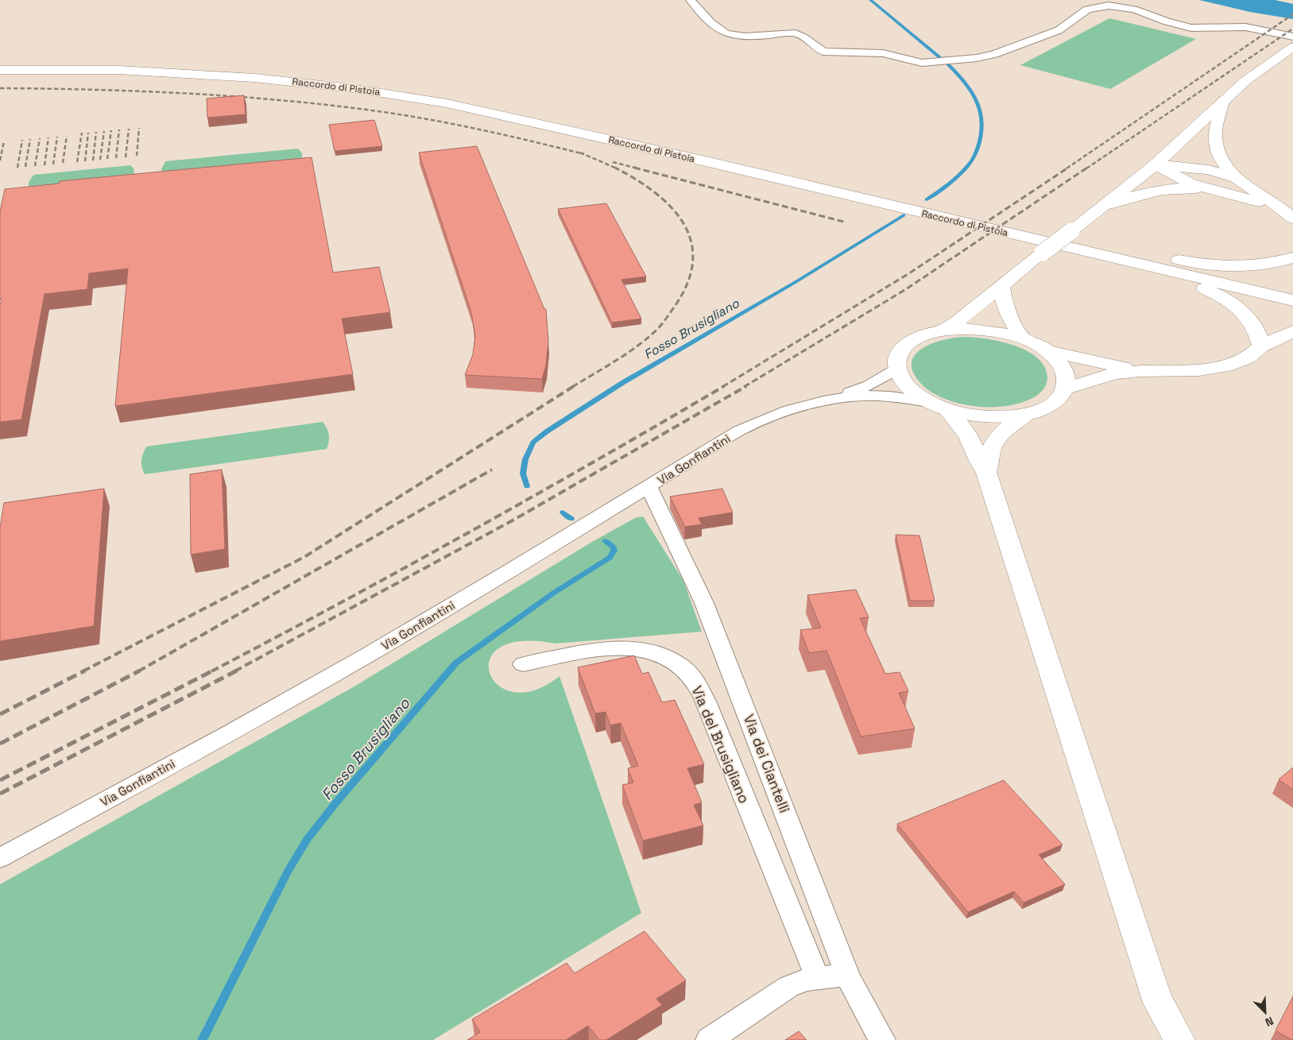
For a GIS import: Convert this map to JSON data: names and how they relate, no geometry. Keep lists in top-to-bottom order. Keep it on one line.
{"streets":{"main road":["Raccordo di Pistoia"],"street":["Via Gonfiantini","Via del Brusigliano","Via dei Ciantelli"]},"crossings":[["Via Gonfiantini","Via dei Ciantelli"]],"water":["Fosso Brusigliano"],"north":"bottom right"}
